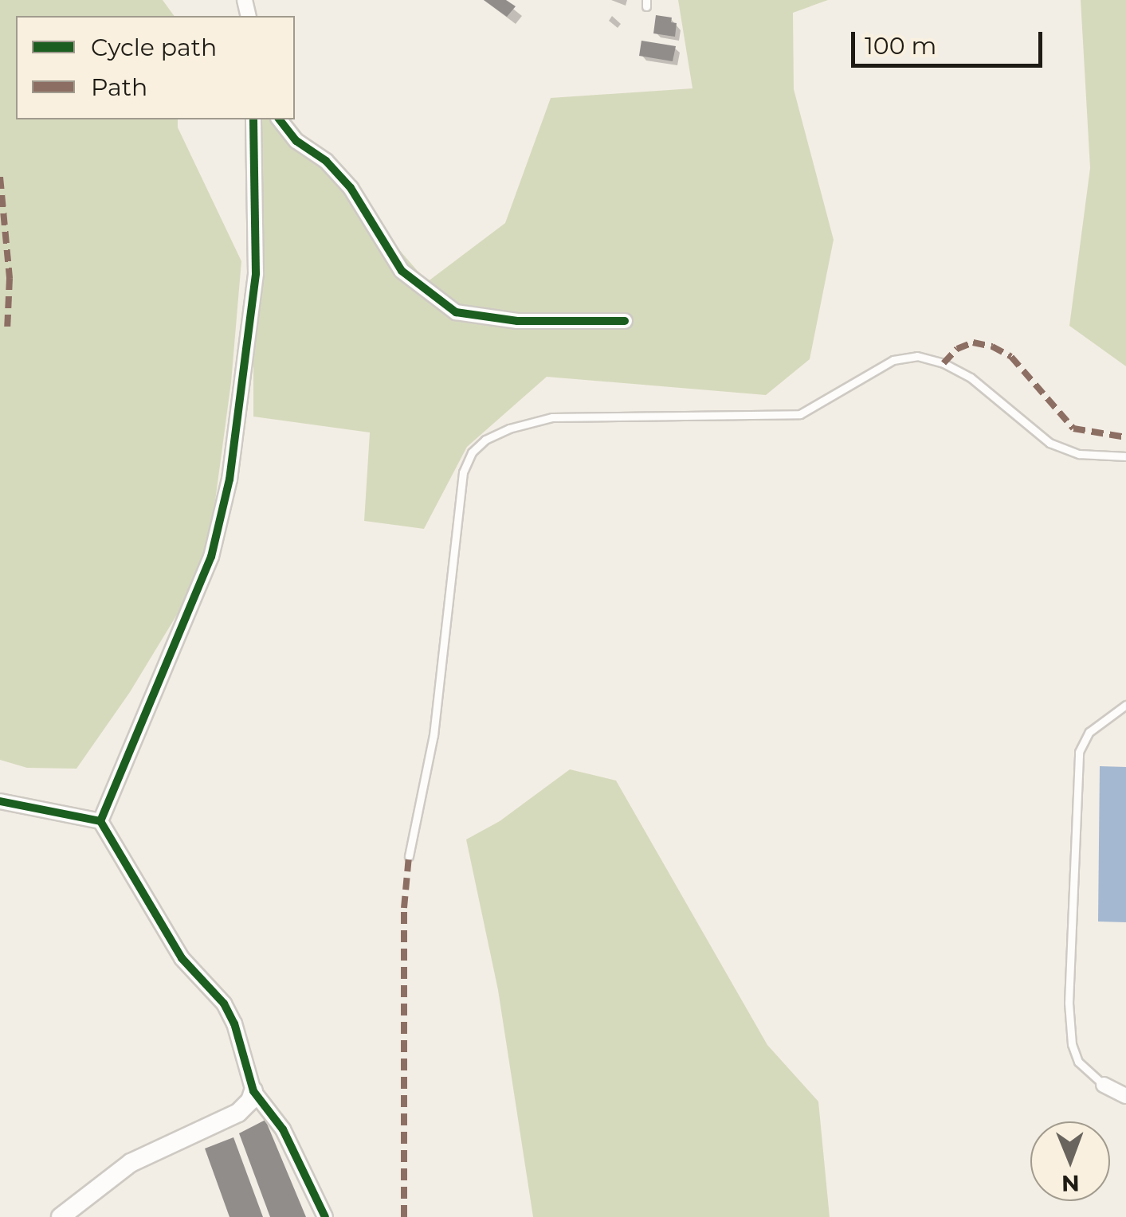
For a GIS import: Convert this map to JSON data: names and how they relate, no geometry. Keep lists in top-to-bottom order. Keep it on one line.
{"legend":["Cycle path","Path"],"scale_bar":"100 m","north":"bottom"}
